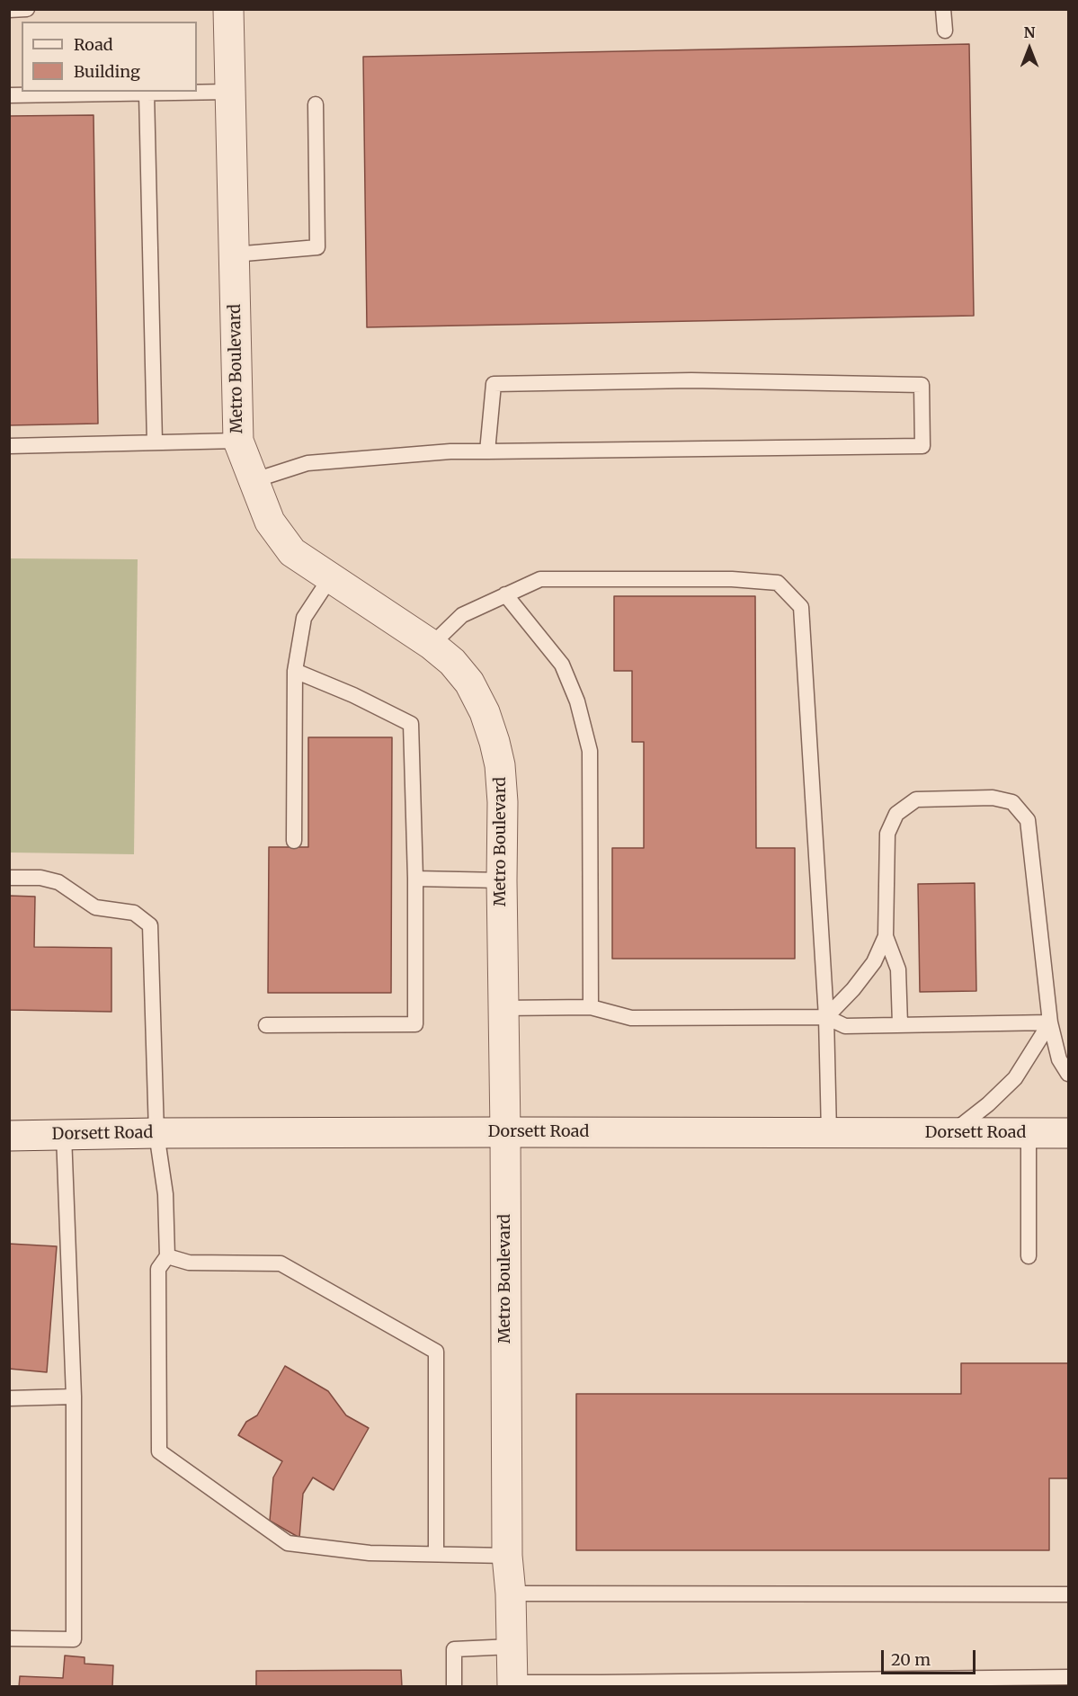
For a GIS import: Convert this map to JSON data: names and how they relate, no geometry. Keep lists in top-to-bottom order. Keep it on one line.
{"streets":{"street":["Metro Boulevard","Dorsett Road"]},"crossings":[["Metro Boulevard","Dorsett Road"]],"legend":["Road","Building"],"scale_bar":"20 m","north":"top"}
